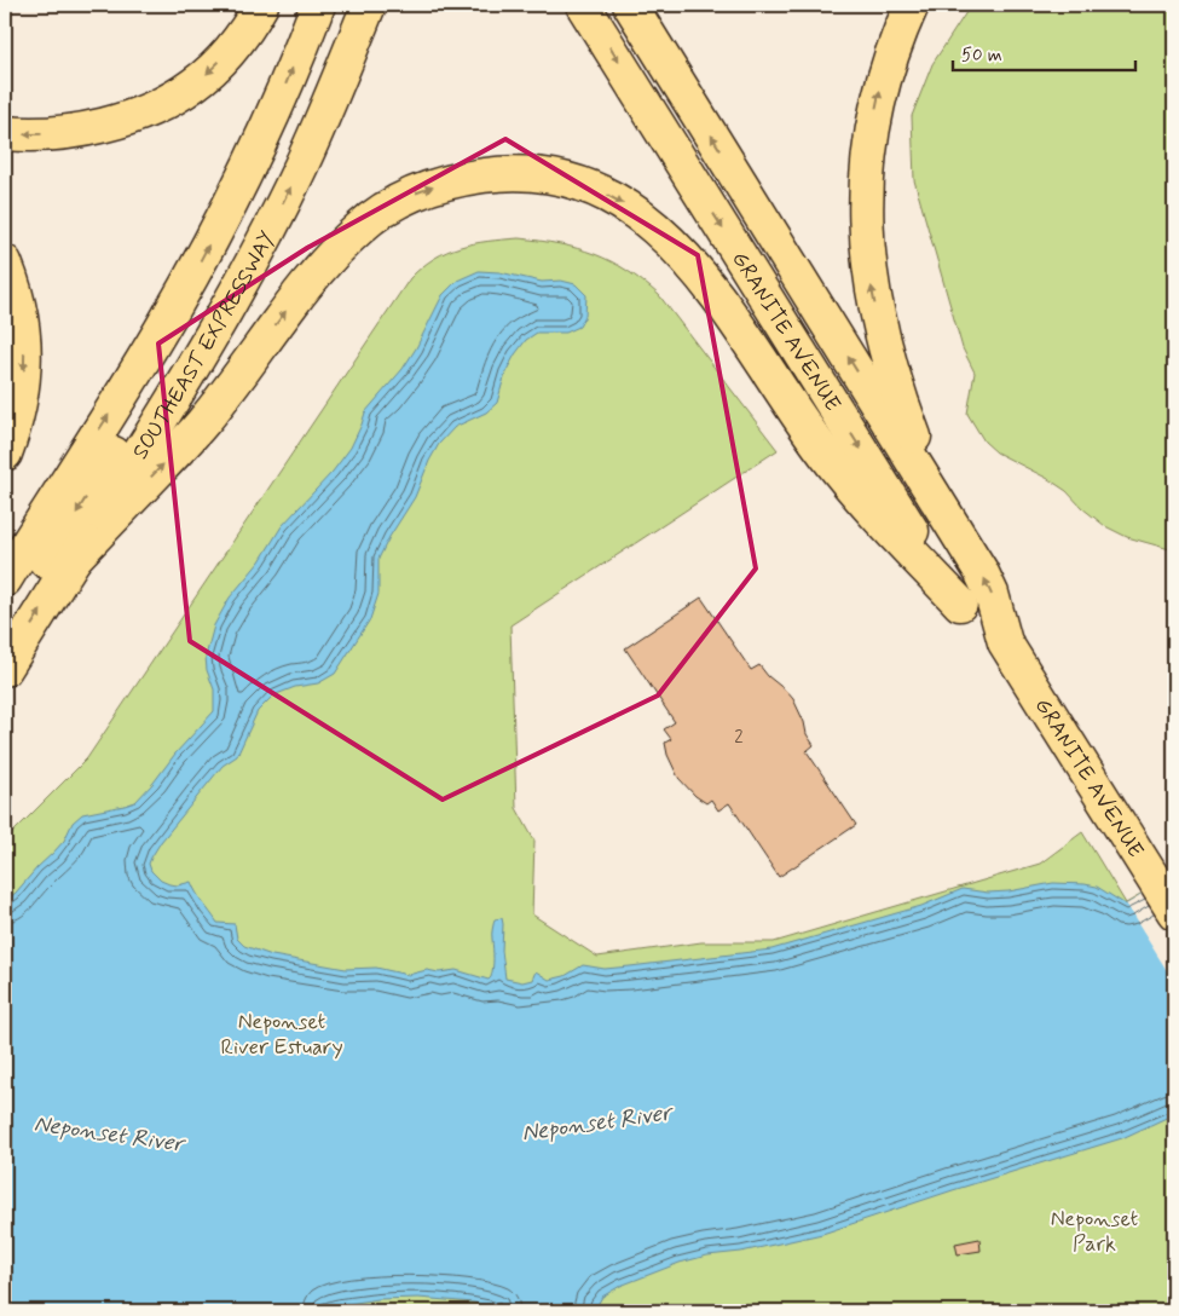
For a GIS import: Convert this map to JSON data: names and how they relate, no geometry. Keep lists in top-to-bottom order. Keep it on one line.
{"streets":{"highway":["GRANITE AVENUE","SOUTHEAST EXPRESSWAY"]},"water":["Neponset River"],"parks":["Neponset River Estuary","Neponset Park"],"house_numbers":["2"],"scale_bar":"50 m"}
